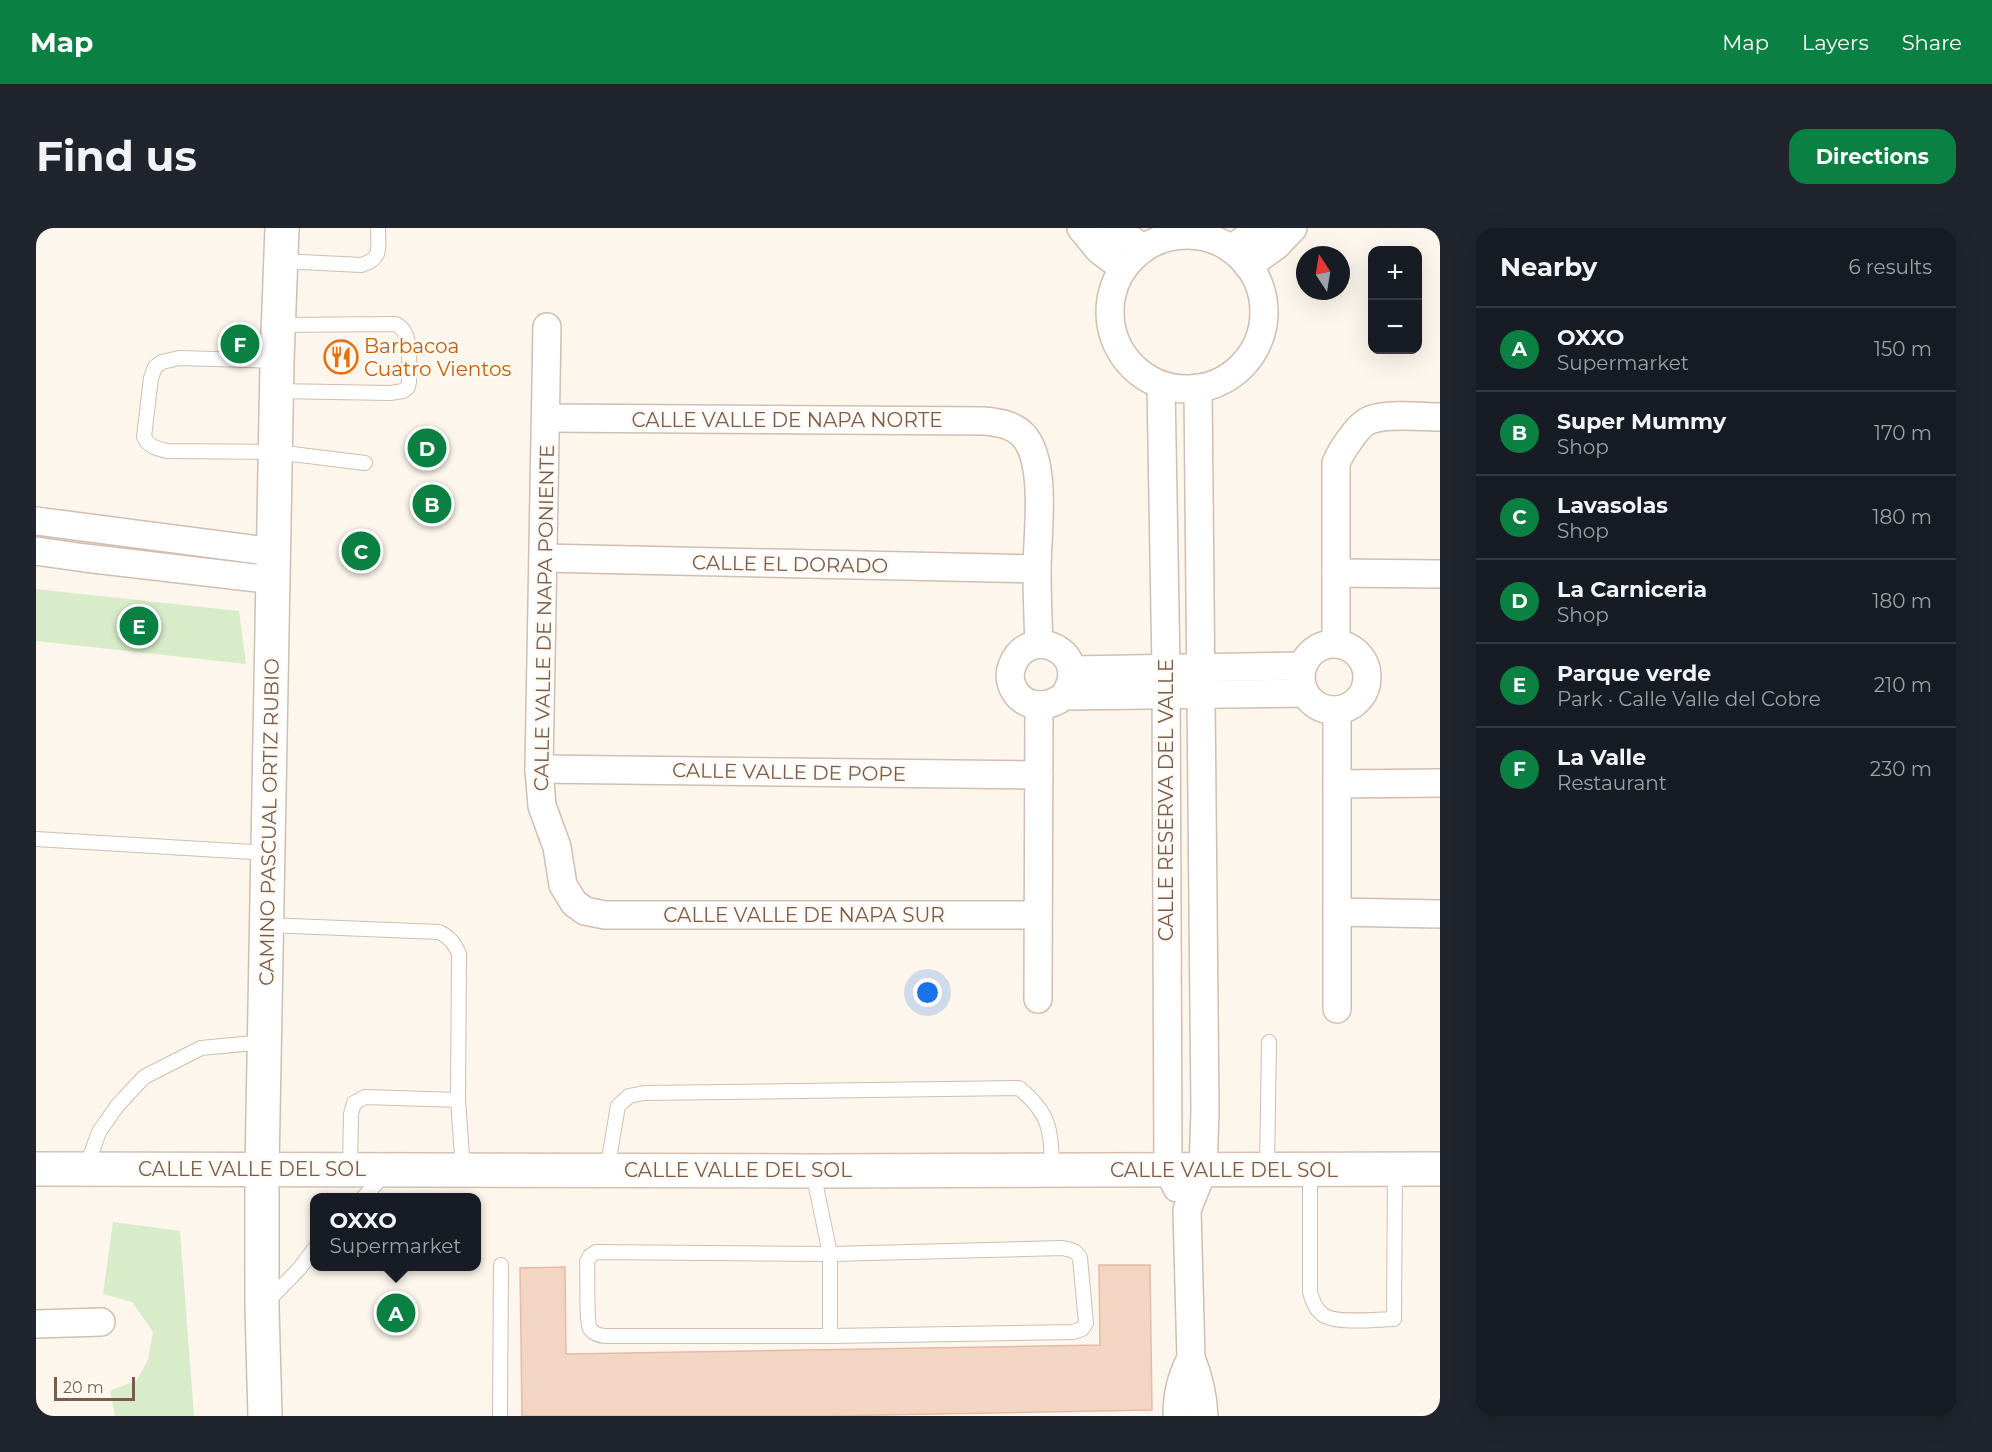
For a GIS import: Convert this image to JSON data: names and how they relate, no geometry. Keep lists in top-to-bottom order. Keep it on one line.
{"streets":{"main road":["CAMINO PASCUAL ORTIZ RUBIO","CALLE VALLE DEL SOL"],"street":["CALLE VALLE DE NAPA NORTE","CALLE EL DORADO","CALLE VALLE DE NAPA PONIENTE","CALLE VALLE DE POPE","CALLE RESERVA DEL VALLE","CALLE VALLE DE NAPA SUR"]},"crossings":[["CALLE VALLE DE NAPA NORTE","CALLE EL DORADO"],["CALLE VALLE DE NAPA NORTE","CALLE VALLE DE NAPA PONIENTE"],["CALLE EL DORADO","CALLE VALLE DE NAPA PONIENTE"],["CALLE VALLE DE NAPA PONIENTE","CALLE VALLE DE POPE"],["CALLE VALLE DE NAPA PONIENTE","CALLE VALLE DE NAPA SUR"],["CALLE RESERVA DEL VALLE","CALLE VALLE DEL SOL"],["CAMINO PASCUAL ORTIZ RUBIO","CALLE VALLE DEL SOL"]],"places":{"restaurant":["Barbacoa Cuatro Vientos"]},"scale_bar":"20 m","north":"top","page":{"header":"Map","nav":["Map","Layers","Share"],"buttons":"Directions","title":"Find us","heading":["Nearby","6 results"],"map_buttons":["+","−"],"list":[{"mark":"A","name":"OXXO","note":"Supermarket","value":"150 m"},{"mark":"B","name":"Super Mummy","note":"Shop","value":"170 m"},{"mark":"C","name":"Lavasolas","note":"Shop","value":"180 m"},{"mark":"D","name":"La Carniceria","note":"Shop","value":"180 m"},{"mark":"E","name":"Parque verde","note":"Park · Calle Valle del Cobre","value":"210 m"},{"mark":"F","name":"La Valle","note":"Restaurant","value":"230 m"}],"pins":["F","D","B","C","E","A"],"popup":["OXXO","Supermarket"],"scale":"20 m"}}
